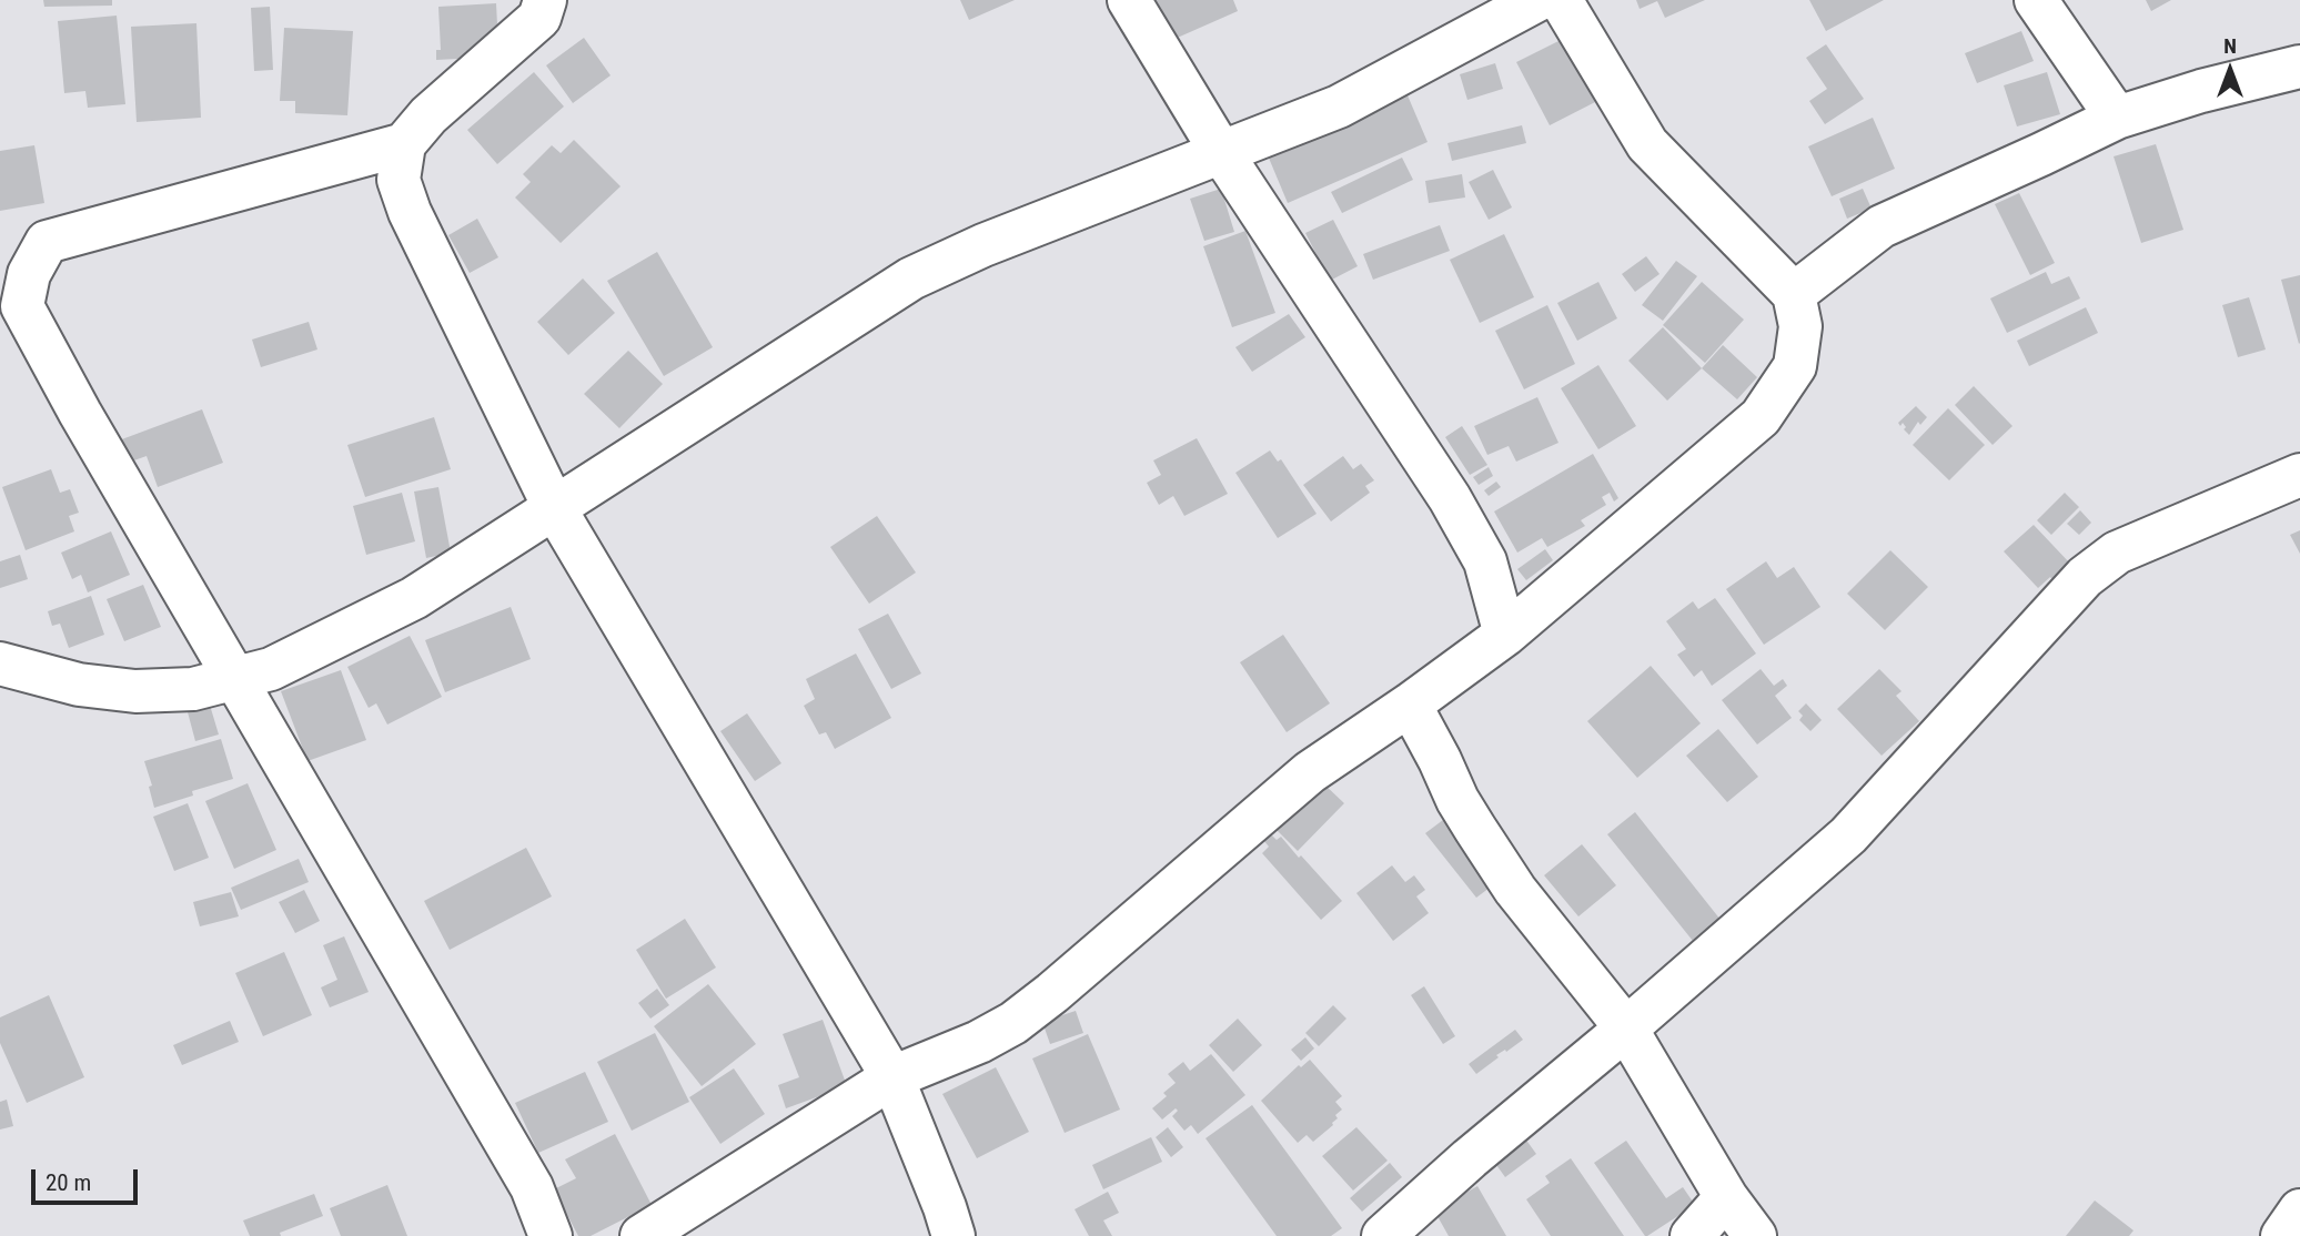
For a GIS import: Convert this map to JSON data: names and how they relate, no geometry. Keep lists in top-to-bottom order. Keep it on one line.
{"scale_bar":"20 m","north":"top"}
